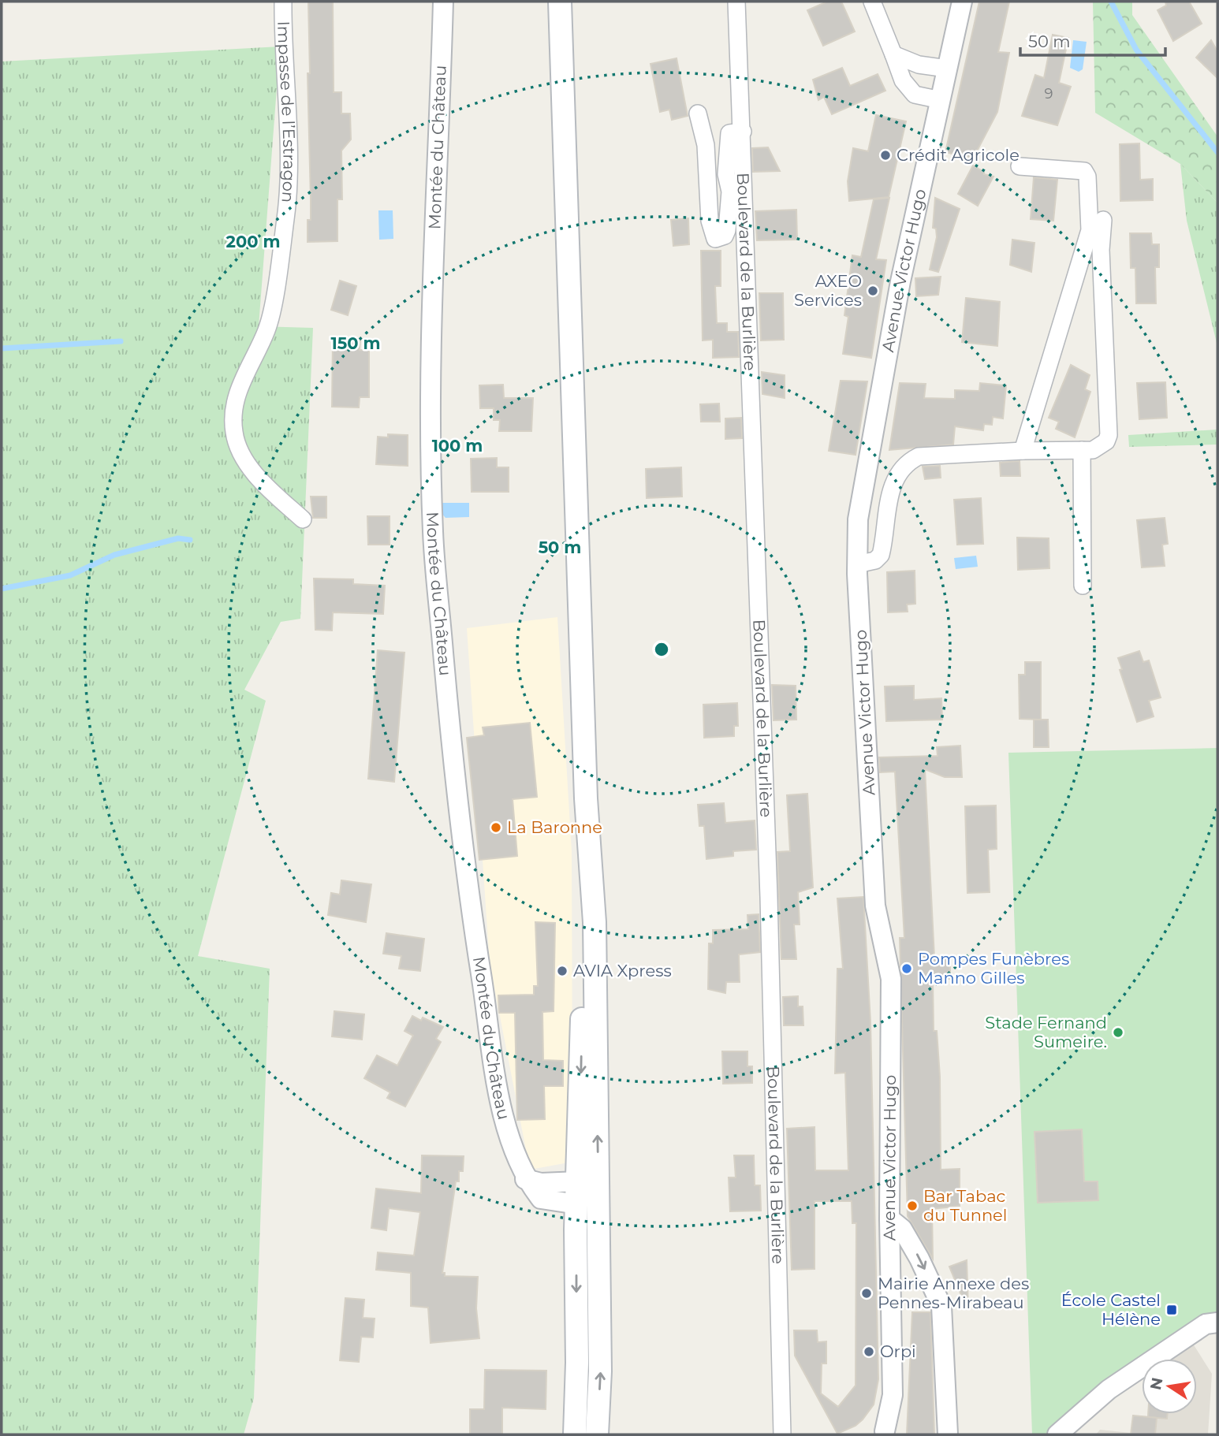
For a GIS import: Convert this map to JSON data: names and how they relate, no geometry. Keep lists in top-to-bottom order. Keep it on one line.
{"streets":{"street":["Impasse de l’Estragon","Montée du Château","Avenue Victor Hugo","Boulevard de la Burlière"]},"places":{"other":["Crédit Agricole","AXEO Services","La Baronne","Pompes Funèbres Manno Gilles","AVIA Xpress","Stade Fernand Sumeire.","Bar Tabac du Tunnel","Mairie Annexe des Pennes-Mirabeau","Orpi"],"transit":["École Castel Hélène"]},"house_numbers":["9"],"scale_bar":"50 m","north":"left","rings":["200 m","150 m","100 m","50 m"]}
